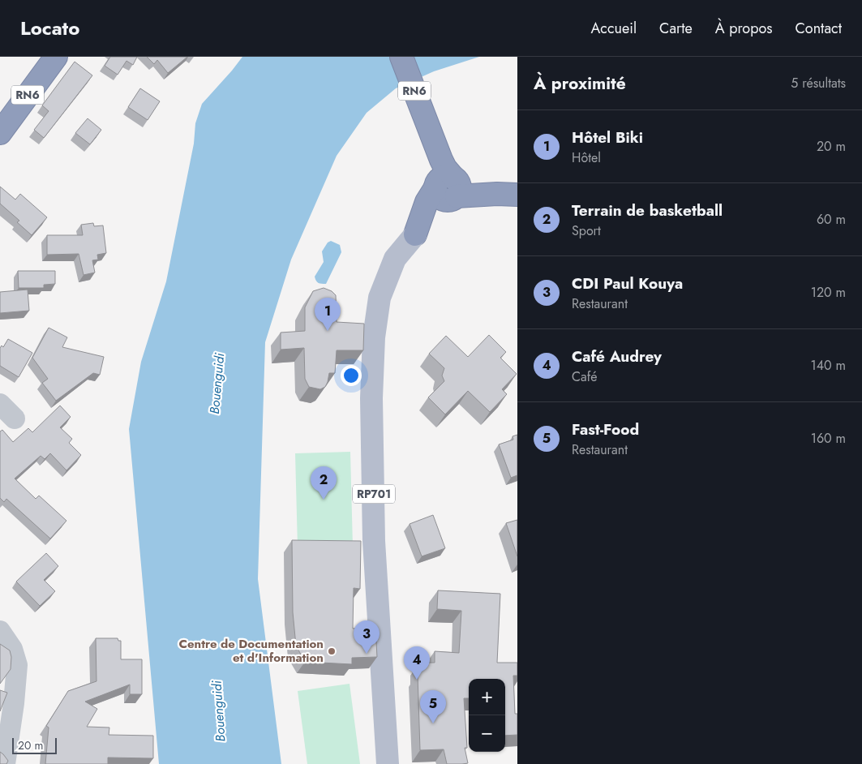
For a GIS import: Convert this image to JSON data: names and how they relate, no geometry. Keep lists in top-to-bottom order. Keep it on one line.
{"streets":{"highway":["RN6"],"main road":["RP701"]},"water":["Bouenguidi"],"places":["Centre de Documentation et d'Information"],"scale_bar":"20 m","page":{"header":"Locato","nav":["Accueil","Carte","À propos","Contact"],"heading":["À proximité","5 résultats"],"list":[{"mark":"1","name":"Hôtel Biki","note":"Hôtel","value":"20 m"},{"mark":"2","name":"Terrain de basketball","note":"Sport","value":"60 m"},{"mark":"3","name":"CDI Paul Kouya","note":"Restaurant","value":"120 m"},{"mark":"4","name":"Café Audrey","note":"Café","value":"140 m"},{"mark":"5","name":"Fast-Food","note":"Restaurant","value":"160 m"}],"pins":["1","2","3","4","5"],"map_buttons":["+","−"],"scale":"20 m"}}
